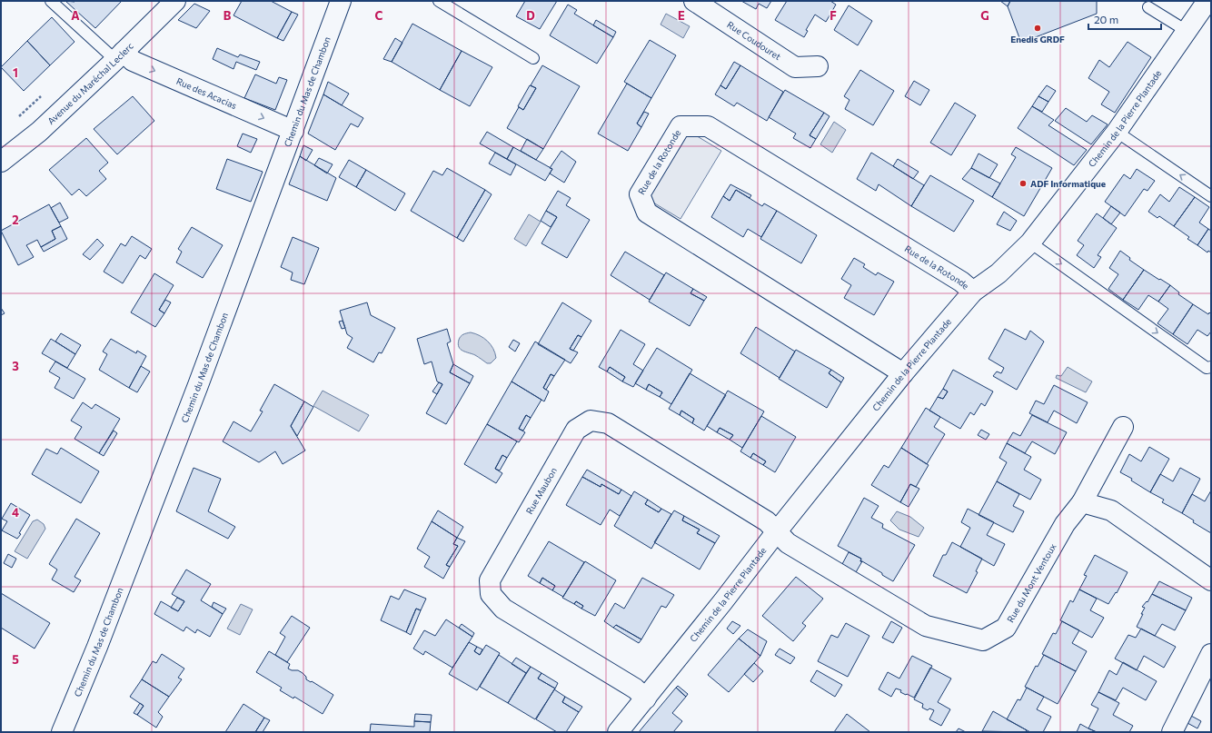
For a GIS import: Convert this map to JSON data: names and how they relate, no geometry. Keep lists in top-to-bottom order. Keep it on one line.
{"streets":{"street":["Rue Coudouret","Avenue du Maréchal Leclerc","Chemin du Mas de Chambon","Rue des Acacias","Chemin de la Pierre Plantade","Rue de la Rotonde","Rue Maubon","Rue du Mont Ventoux"]},"crossings":[["Avenue du Maréchal Leclerc","Rue des Acacias"],["Chemin du Mas de Chambon","Rue des Acacias"],["Chemin de la Pierre Plantade","Rue de la Rotonde"],["Chemin de la Pierre Plantade","Rue Maubon"],["Chemin de la Pierre Plantade","Rue du Mont Ventoux"],["Rue Maubon","Rue du Mont Ventoux"]],"one_way":["Rue des Acacias"],"places":["Enedis GRDF","ADF Informatique"],"scale_bar":"20 m","grid":{"columns":["A","B","C","D","E","F","G"],"rows":["1","2","3","4","5"]}}
